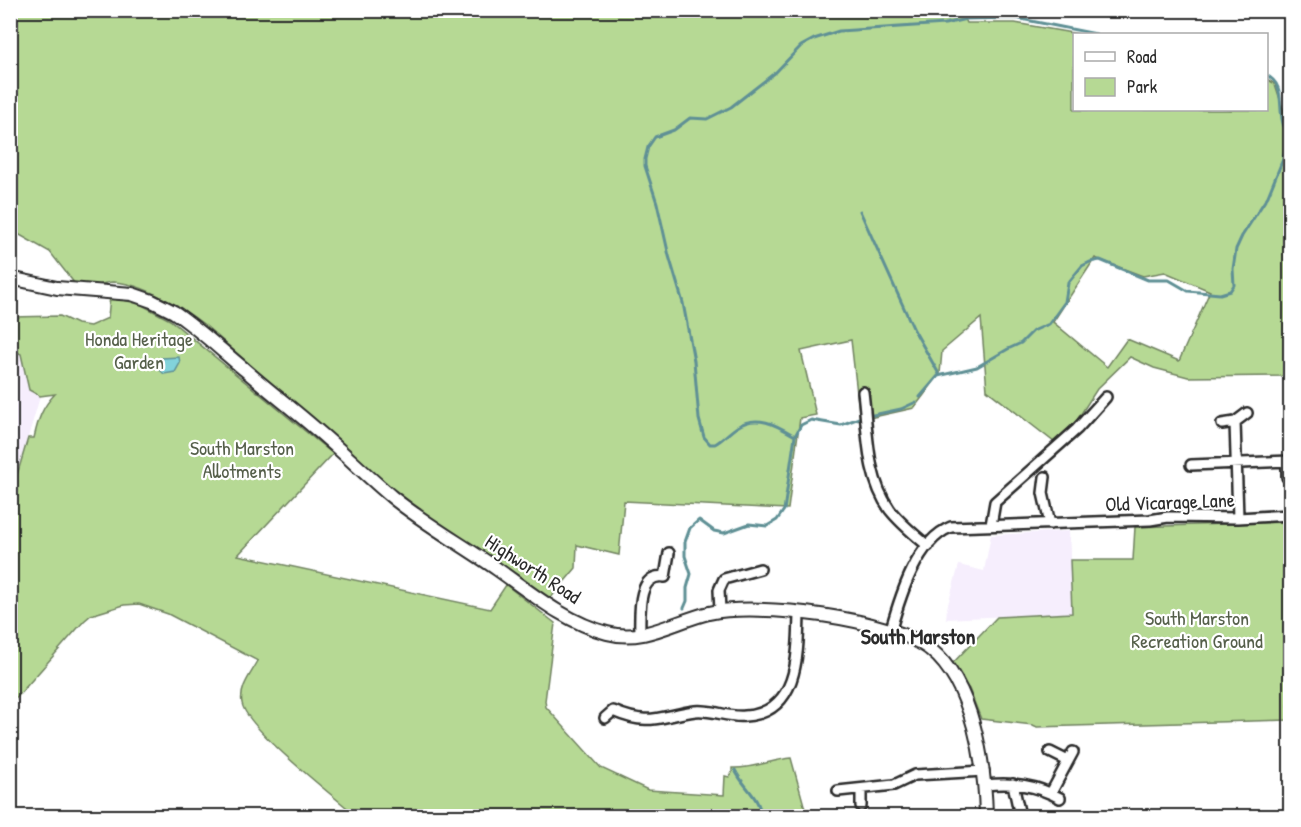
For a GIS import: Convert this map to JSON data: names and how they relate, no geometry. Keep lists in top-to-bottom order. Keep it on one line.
{"streets":{"street":["Old Vicarage Lane","Highworth Road"]},"crossings":[["Old Vicarage Lane","Highworth Road"]],"districts":["South Marston"],"parks":["Honda Heritage Garden","South Marston Allotments","South Marston Recreation Ground"],"legend":["Road","Park"]}
